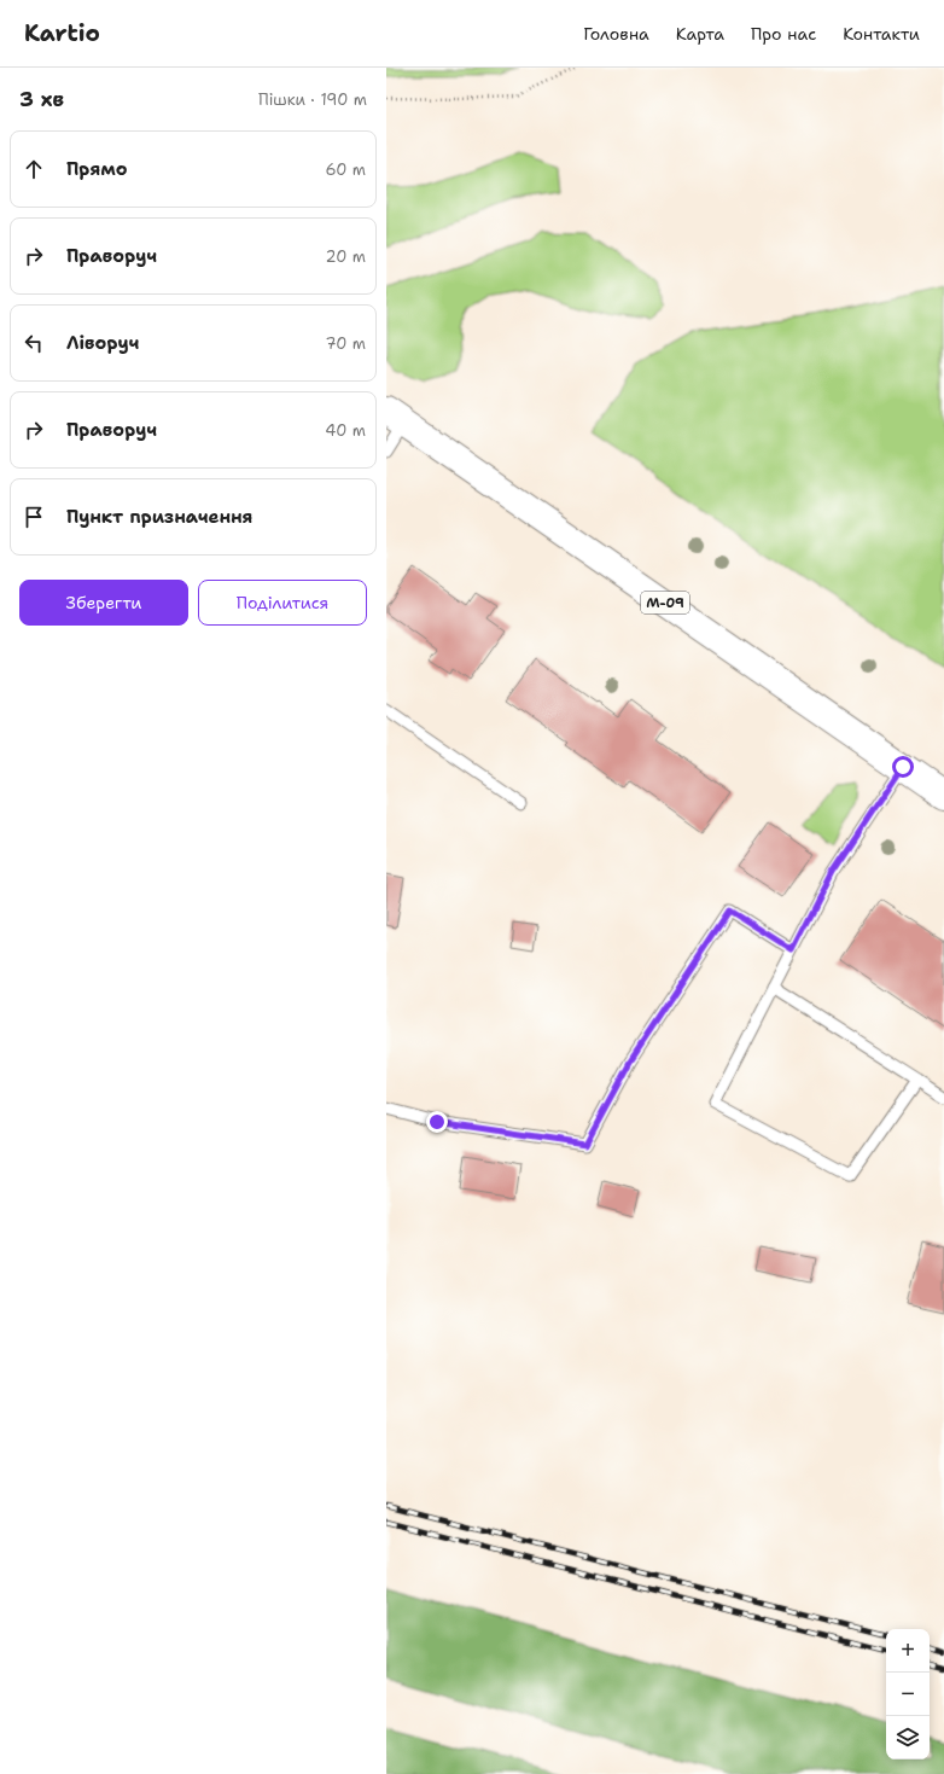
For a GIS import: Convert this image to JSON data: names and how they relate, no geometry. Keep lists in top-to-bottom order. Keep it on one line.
{"streets":{"highway":["М-09"]},"page":{"header":"Kartio","nav":["Головна","Карта","Про нас","Контакти"],"heading":["3 хв","Пішки · 190 m"],"list":[["Прямо","60 m"],["Праворуч","20 m"],["Ліворуч","70 m"],["Праворуч","40 m"],"Пункт призначення"],"buttons":["Зберегти","Поділитися"],"map_buttons":["+","−"]}}
